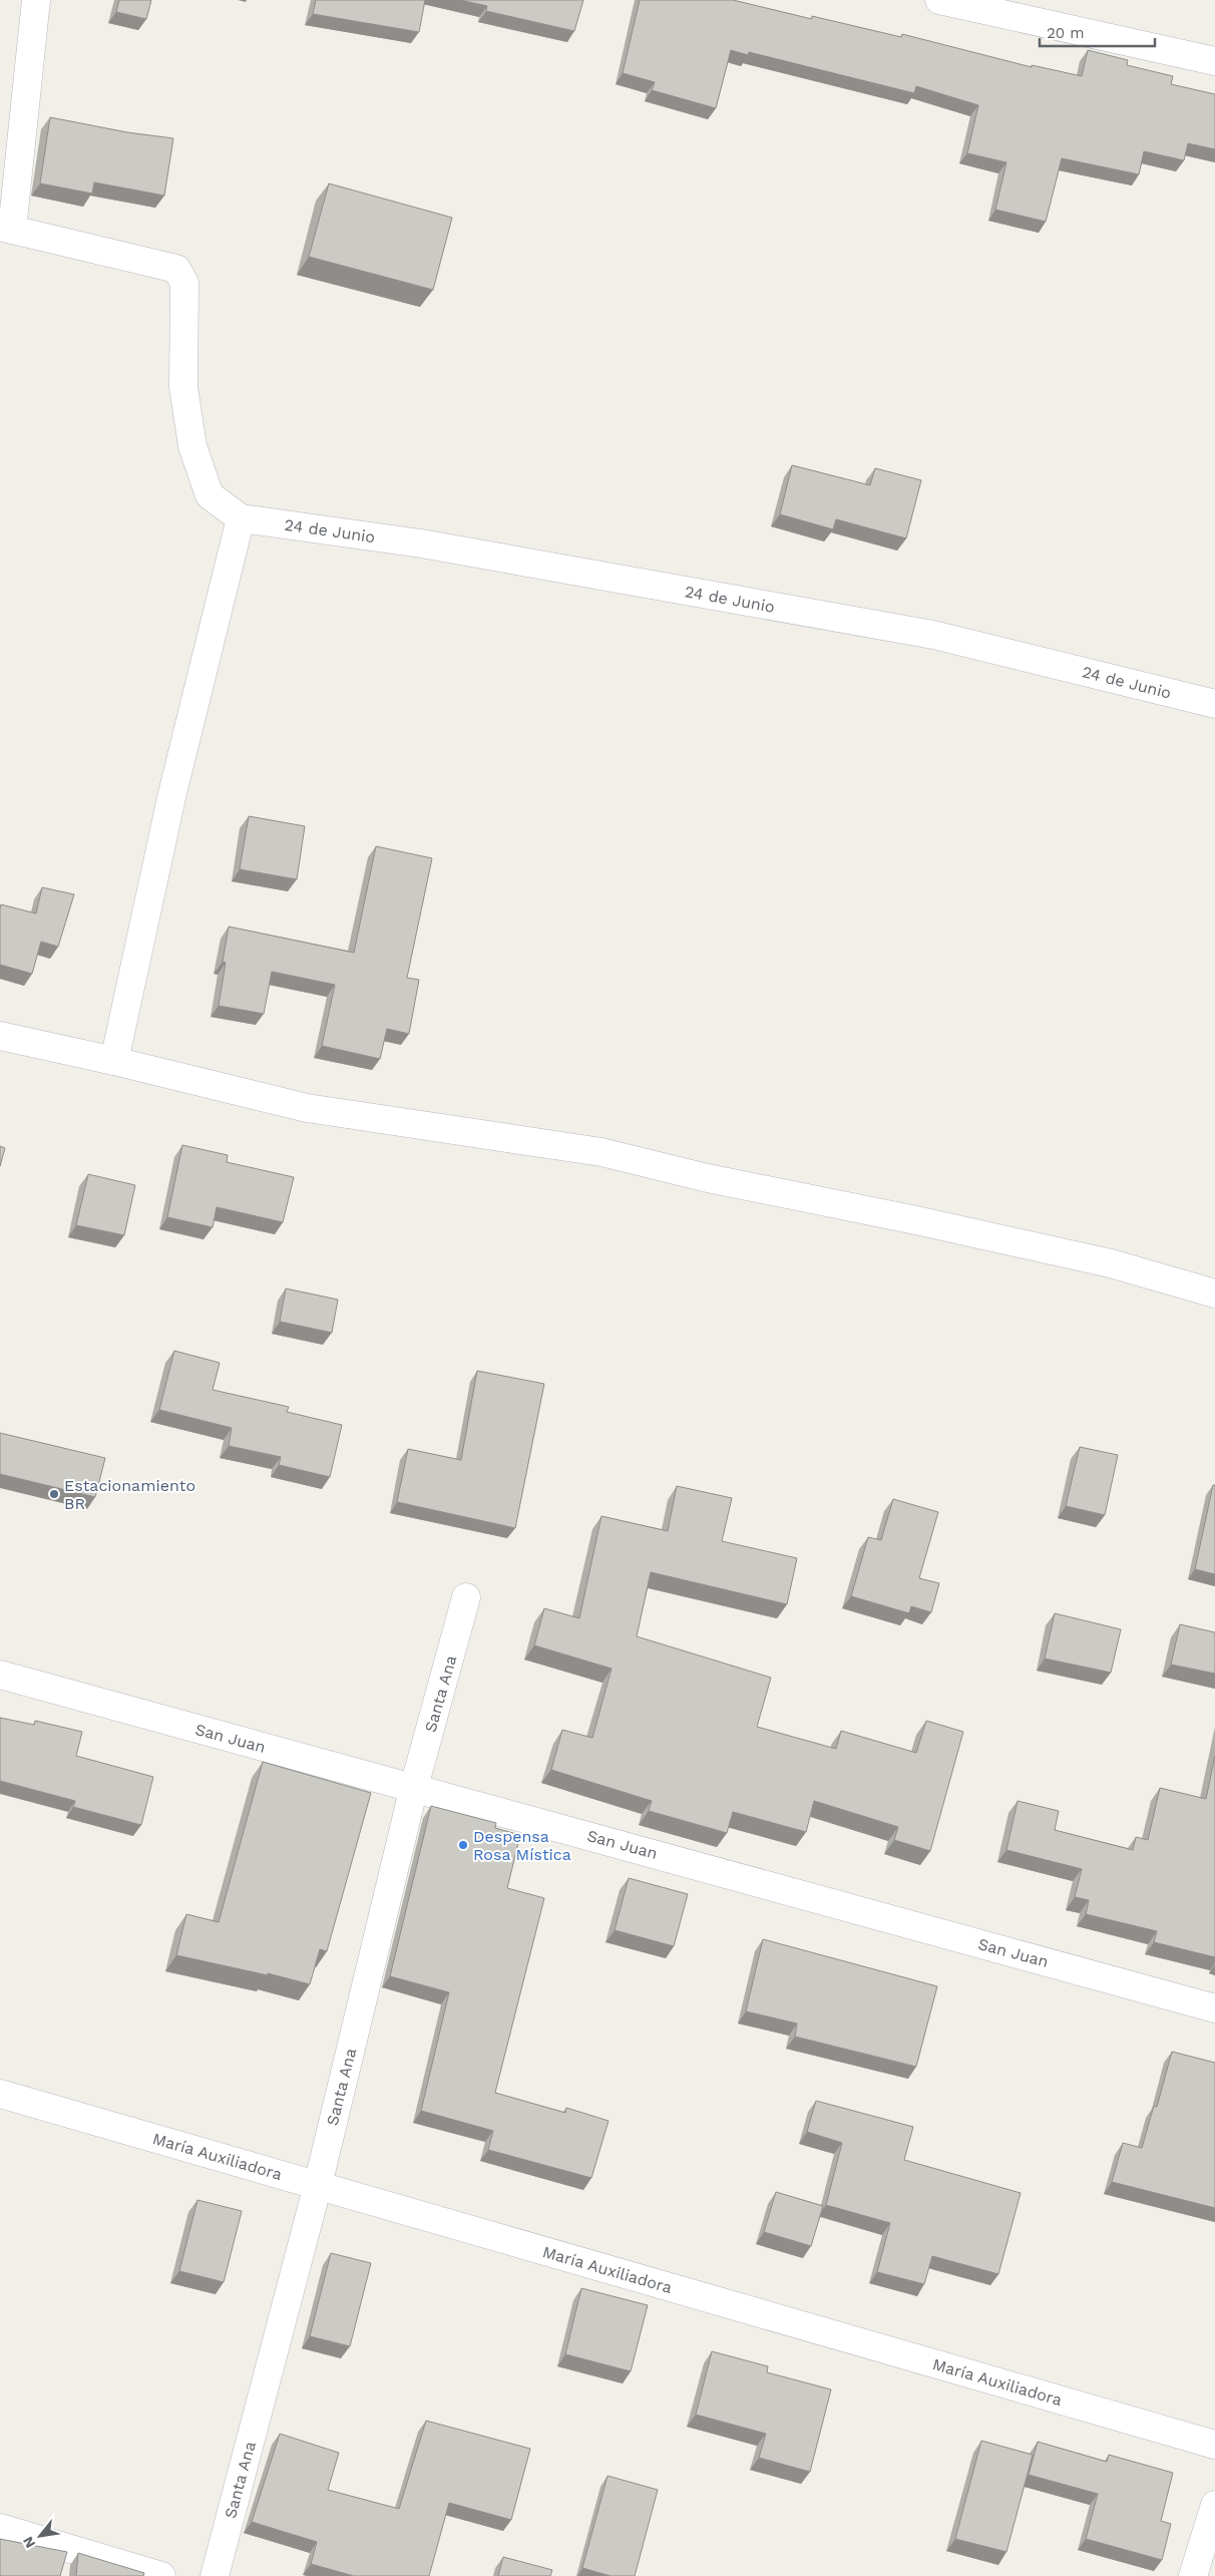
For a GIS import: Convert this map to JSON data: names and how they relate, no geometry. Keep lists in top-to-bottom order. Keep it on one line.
{"streets":{"street":["24 de Junio","Santa Ana","San Juan","María Auxiliadora"]},"crossings":[["Santa Ana","San Juan"],["Santa Ana","María Auxiliadora"]],"places":["Estacionamiento BR","Despensa Rosa Mística"],"scale_bar":"20 m","north":"bottom left"}
